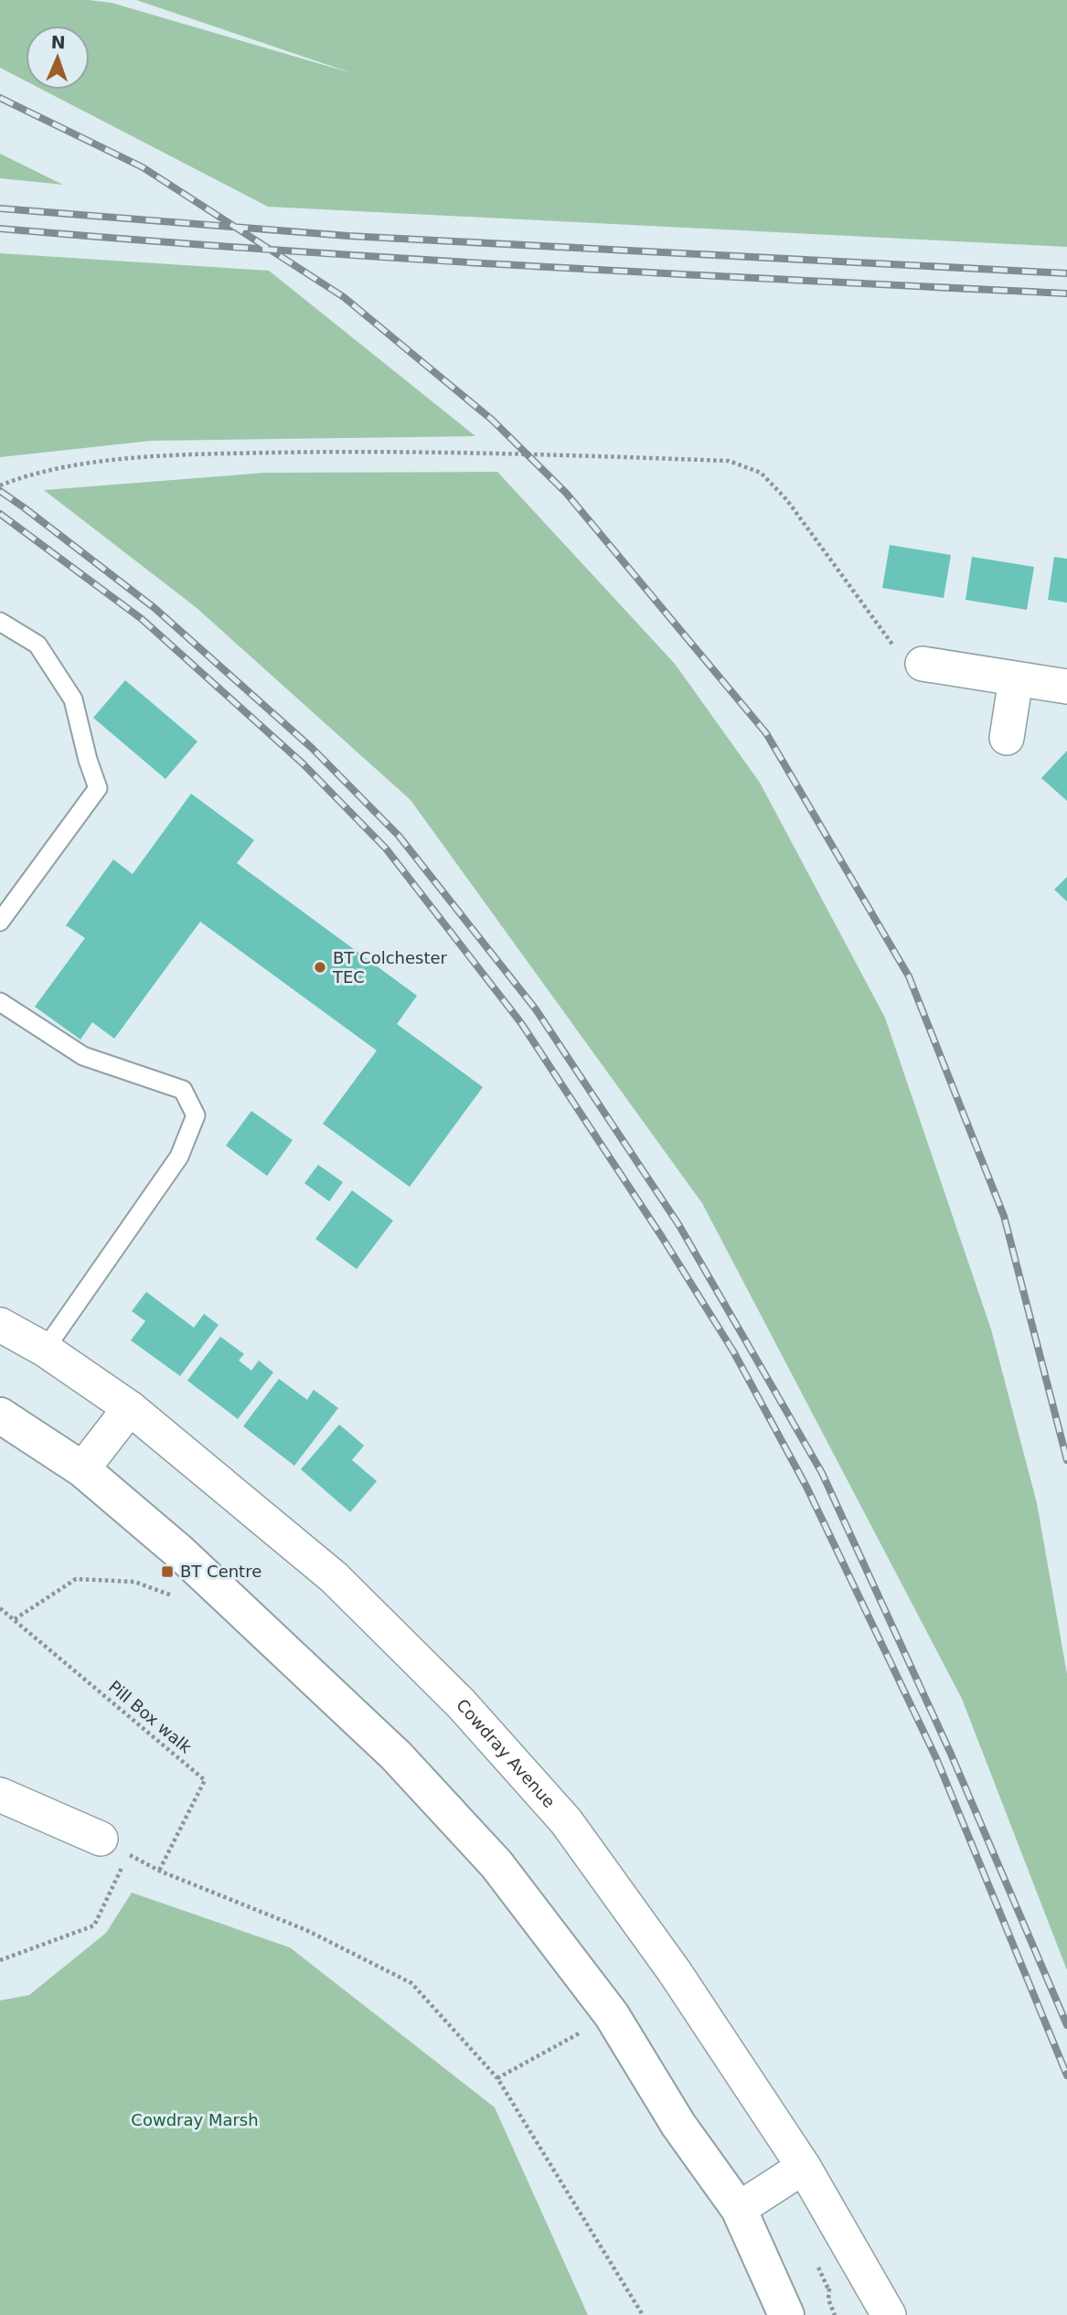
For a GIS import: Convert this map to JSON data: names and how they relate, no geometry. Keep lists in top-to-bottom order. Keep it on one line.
{"streets":{"street":["Cowdray Avenue"],"path":["Pill Box walk"]},"parks":["Cowdray Marsh"],"places":{"other":["BT Colchester TEC"],"transit":["BT Centre"]},"north":"top"}
